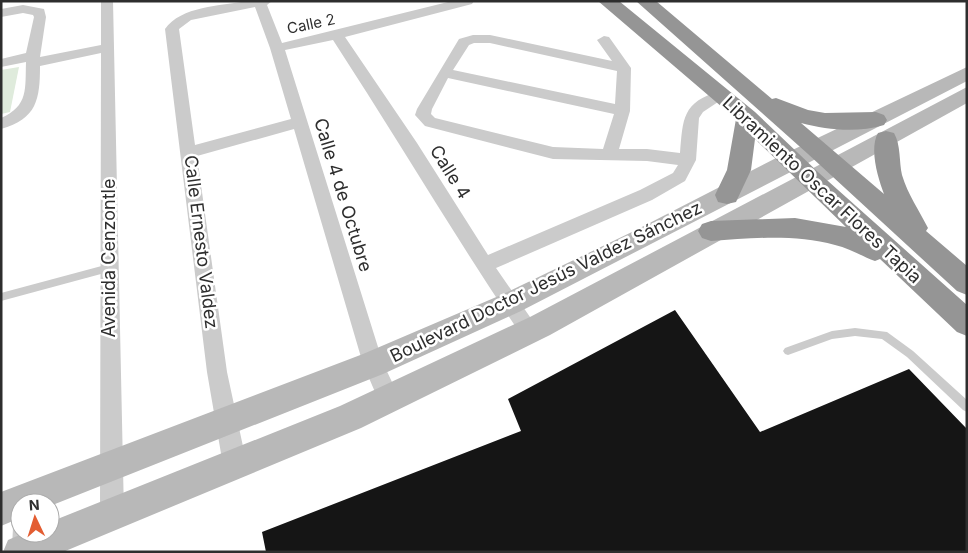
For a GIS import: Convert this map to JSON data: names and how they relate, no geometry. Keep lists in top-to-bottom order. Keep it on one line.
{"streets":{"highway":["Libramiento Oscar Flores Tapia"],"main road":["Boulevard Doctor Jesús Valdez Sánchez"],"street":["Calle 2","Calle 4","Calle 4 de Octubre","Calle Ernesto Valdez","Avenida Cenzontle"]},"crossings":[["Calle 2","Calle 4"],["Calle 2","Calle 4 de Octubre"],["Calle 4","Boulevard Doctor Jesús Valdez Sánchez"],["Libramiento Oscar Flores Tapia","Boulevard Doctor Jesús Valdez Sánchez"],["Calle 4 de Octubre","Boulevard Doctor Jesús Valdez Sánchez"],["Calle Ernesto Valdez","Boulevard Doctor Jesús Valdez Sánchez"],["Avenida Cenzontle","Boulevard Doctor Jesús Valdez Sánchez"]],"north":"top"}
